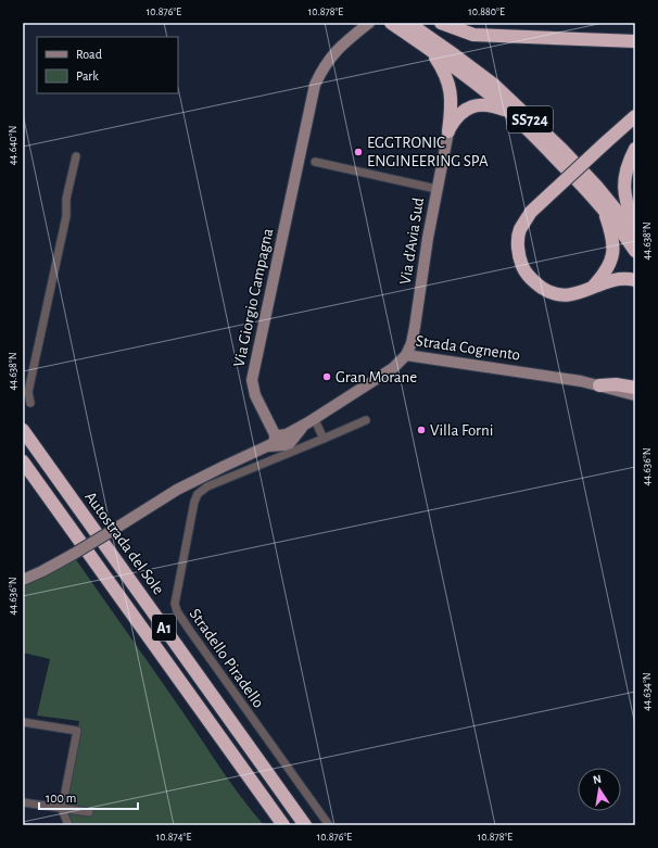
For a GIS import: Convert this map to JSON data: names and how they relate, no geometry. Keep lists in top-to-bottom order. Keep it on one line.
{"streets":{"highway":["SS724","Autostrada del Sole","A1"],"street":["Via d'Avia Sud","Via Giorgio Campagna","Strada Cognento","Stradello Piradello"]},"crossings":[["Via d'Avia Sud","Strada Cognento"],["Via Giorgio Campagna","Strada Cognento"]],"places":["EGGTRONIC ENGINEERING SPA","Gran Morane","Villa Forni"],"legend":["Road","Park"],"scale_bar":"100 m","north":"top","coordinates":["10.876°E","10.878°E","10.880°E","44.640°N","44.638°N","44.636°N","44.634°N","10.874°E"]}
